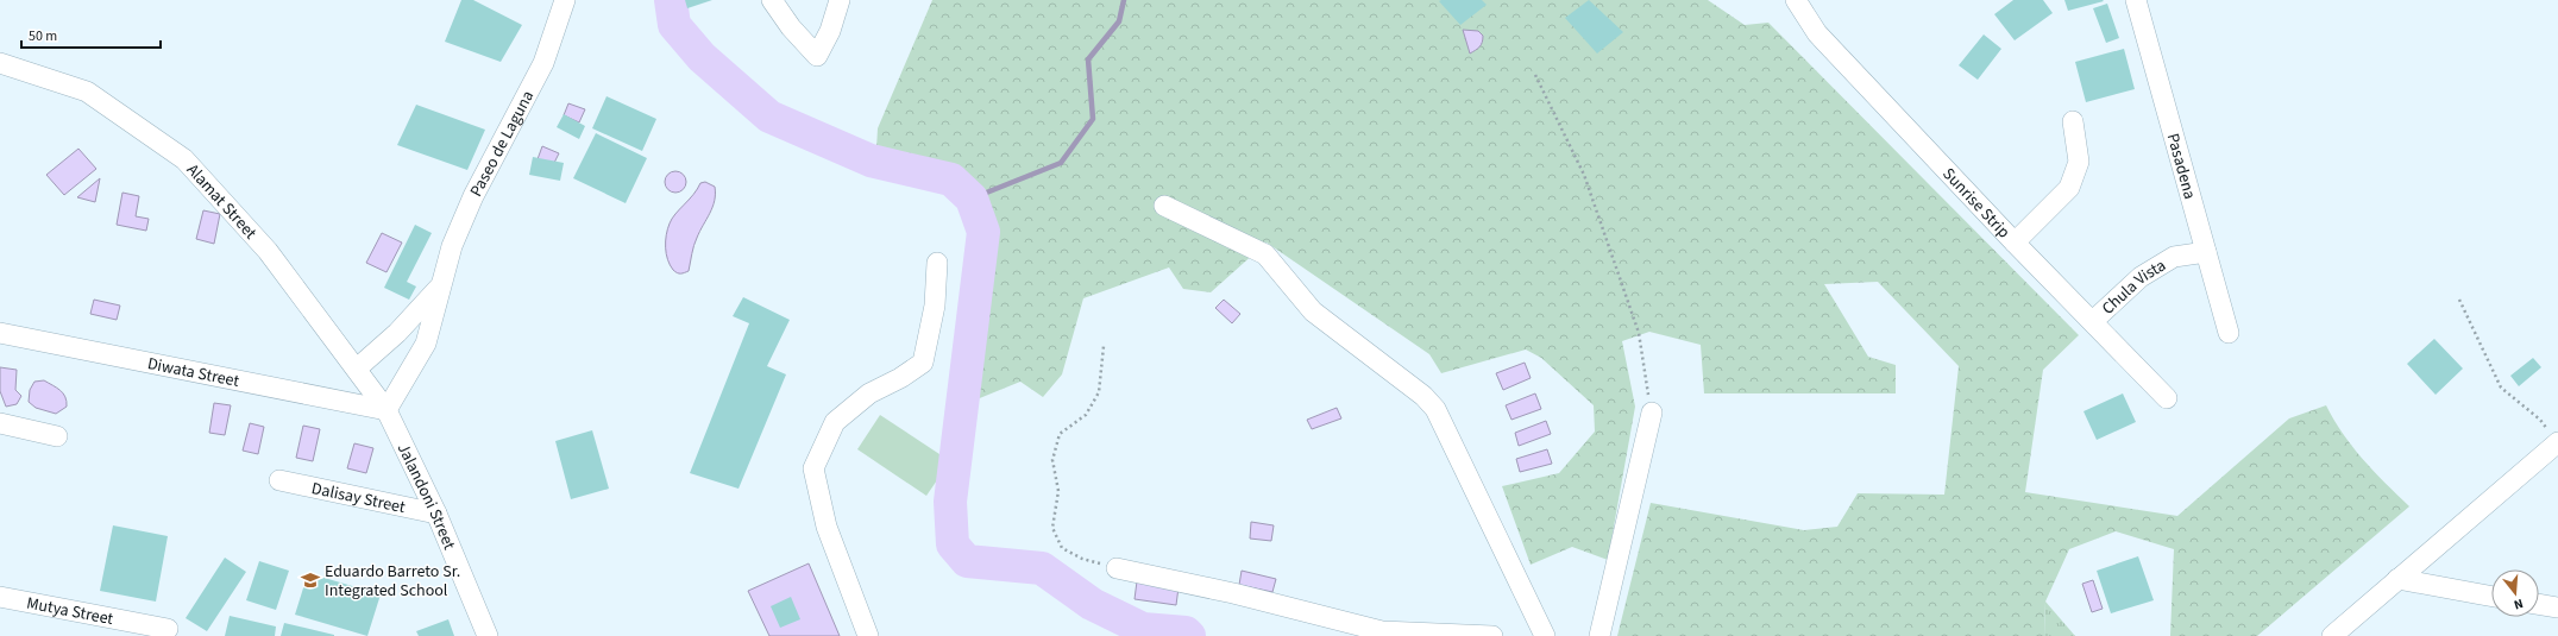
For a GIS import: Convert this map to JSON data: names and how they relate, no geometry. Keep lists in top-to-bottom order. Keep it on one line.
{"streets":{"street":["Paseo de Laguna","Pasadena","Alamat Street","Sunrise Strip","Chula Vista","Diwata Street","Jalandoni Street","Dalisay Street","Mutya Street"]},"crossings":[["Paseo de Laguna","Alamat Street"],["Paseo de Laguna","Diwata Street"],["Paseo de Laguna","Jalandoni Street"],["Pasadena","Chula Vista"],["Alamat Street","Diwata Street"],["Alamat Street","Jalandoni Street"],["Sunrise Strip","Chula Vista"],["Diwata Street","Jalandoni Street"],["Jalandoni Street","Dalisay Street"]],"places":{"school or university":["Eduardo Barreto Sr. Integrated School"]},"scale_bar":"50 m","north":"bottom"}
